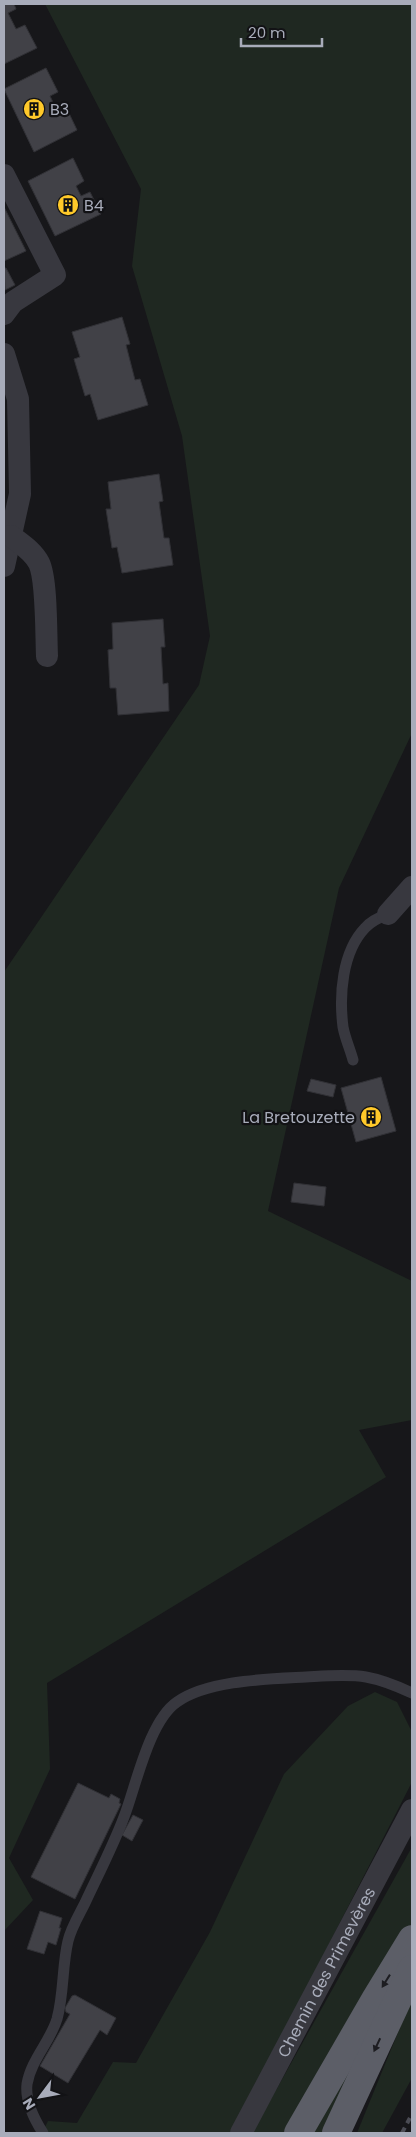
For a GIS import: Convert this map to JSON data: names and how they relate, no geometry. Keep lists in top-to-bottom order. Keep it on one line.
{"streets":{"street":["Chemin des Primevères"]},"places":{"building":["B3","B4","La Bretouzette"]},"scale_bar":"20 m","north":"bottom left"}
